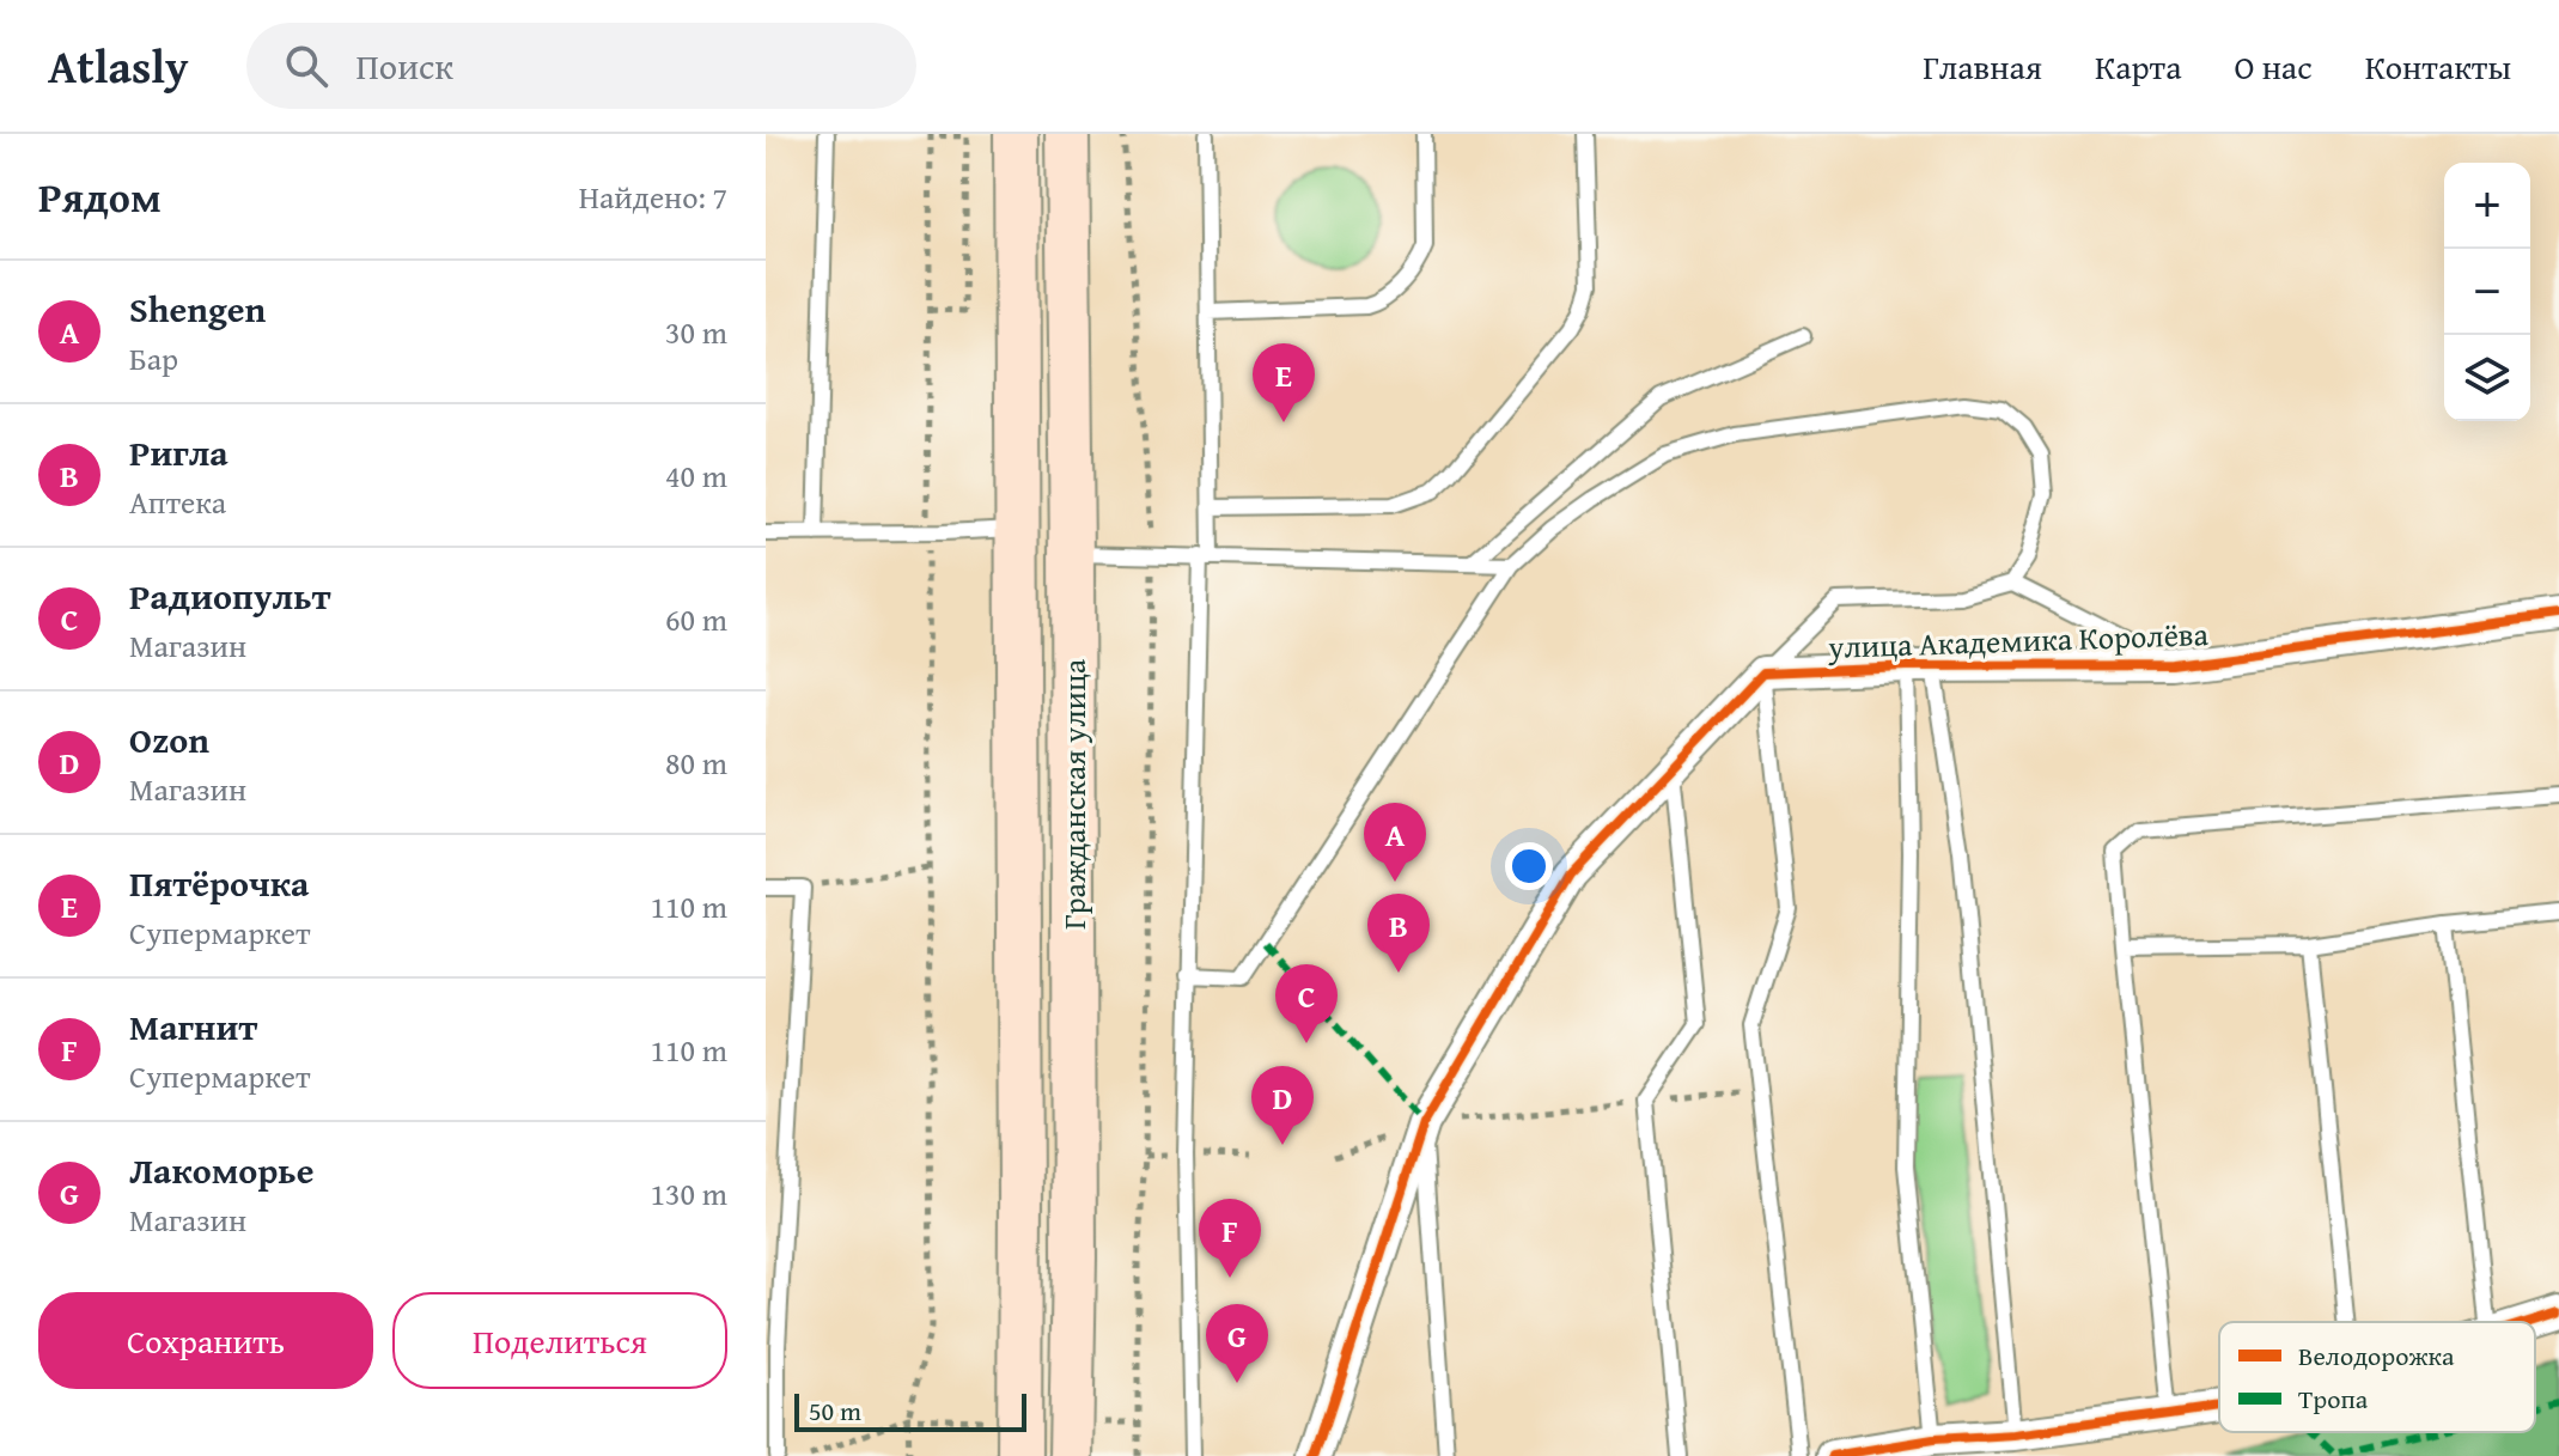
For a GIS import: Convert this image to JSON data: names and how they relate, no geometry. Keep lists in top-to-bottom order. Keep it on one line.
{"streets":{"main road":["Гражданская улица"],"street":["улица Академика Королёва"]},"legend":["Велодорожка","Тропа"],"scale_bar":"50 m","page":{"header":"Atlasly","search":"Поиск","nav":["Главная","Карта","О нас","Контакты"],"heading":["Рядом","Найдено: 7"],"map_buttons":["+","−"],"list":[{"mark":"A","name":"Shengen","note":"Бар","value":"30 m"},{"mark":"B","name":"Ригла","note":"Аптека","value":"40 m"},{"mark":"C","name":"Радиопульт","note":"Магазин","value":"60 m"},{"mark":"D","name":"Ozon","note":"Магазин","value":"80 m"},{"mark":"E","name":"Пятёрочка","note":"Супермаркет","value":"110 m"},{"mark":"F","name":"Магнит","note":"Супермаркет","value":"110 m"},{"mark":"G","name":"Лакоморье","note":"Магазин","value":"130 m"}],"pins":["E","A","B","C","D","F","G"],"buttons":["Сохранить","Поделиться"],"scale":"50 m"}}
